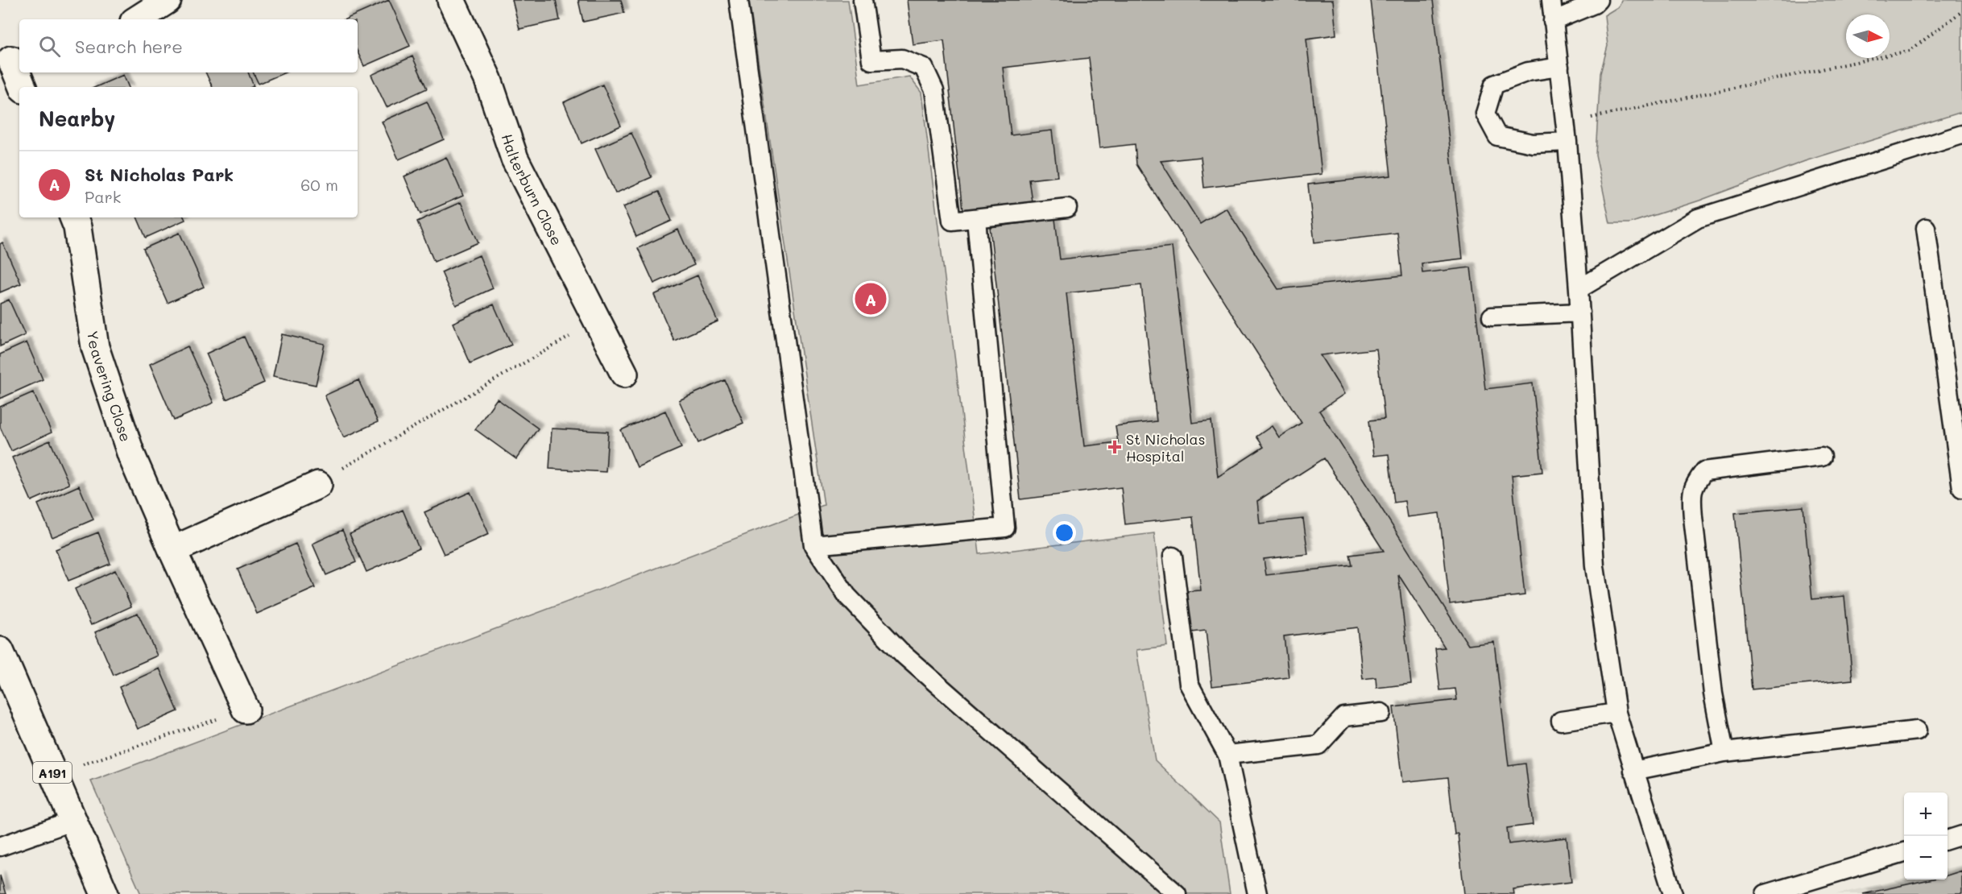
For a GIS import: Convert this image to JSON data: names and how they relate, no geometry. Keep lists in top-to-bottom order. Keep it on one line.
{"streets":{"street":["Halterburn Close","Yeavering Close","A191"]},"places":{"health":["St Nicholas Hospital"]},"north":"right","page":{"search":"Search here","heading":"Nearby","list":[{"mark":"A","name":"St Nicholas Park","note":"Park","value":"60 m"}],"pins":"A","map_buttons":["+","−"]}}
